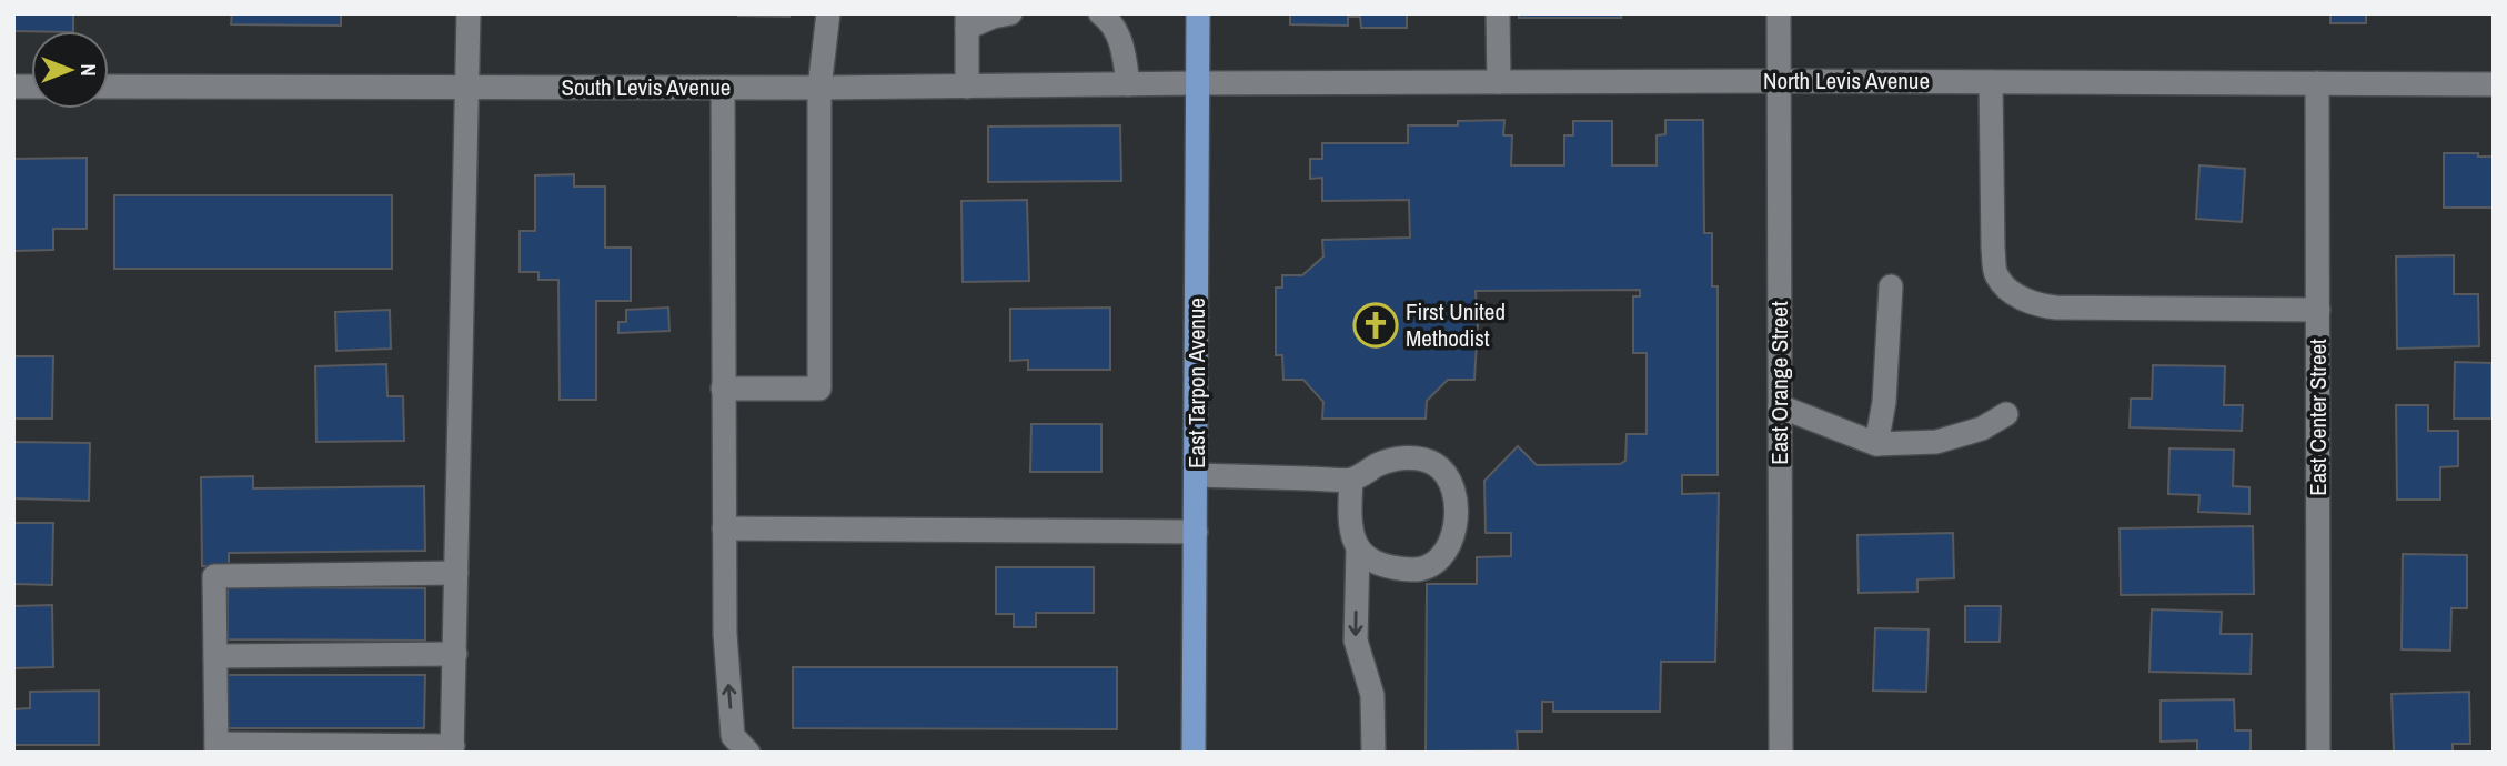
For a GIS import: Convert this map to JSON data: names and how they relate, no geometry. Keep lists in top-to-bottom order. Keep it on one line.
{"streets":{"main road":["East Tarpon Avenue"],"street":["North Levis Avenue","South Levis Avenue","East Orange Street","East Center Street"]},"crossings":[["North Levis Avenue","South Levis Avenue"],["North Levis Avenue","East Tarpon Avenue"],["North Levis Avenue","East Orange Street"],["North Levis Avenue","East Center Street"],["South Levis Avenue","East Tarpon Avenue"]],"places":{"church":["First United Methodist"]},"north":"right"}
